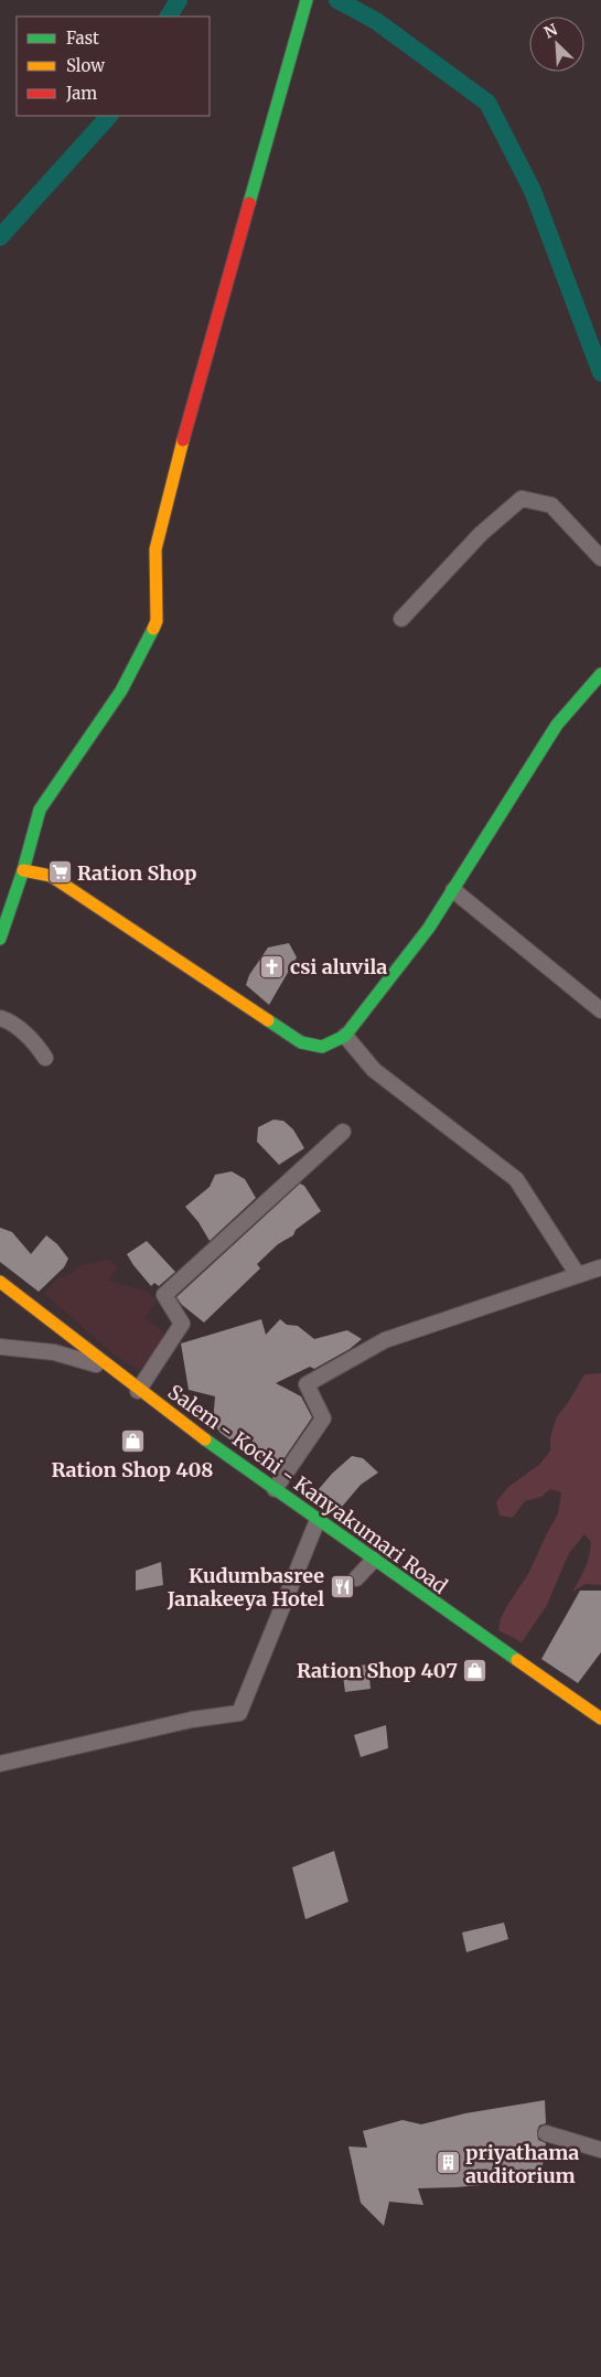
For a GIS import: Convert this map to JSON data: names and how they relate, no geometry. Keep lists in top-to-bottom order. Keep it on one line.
{"streets":{"street":["Salem - Kochi - Kanyakumari Road"]},"places":{"supermarket":["Ration Shop"],"church":["csi aluvila"],"shop":["Ration Shop 408","Ration Shop 407"],"restaurant":["Kudumbasree Janakeeya Hotel"],"building":["priyathama auditorium"]},"legend":["Fast","Slow","Jam"],"north":"top left"}
